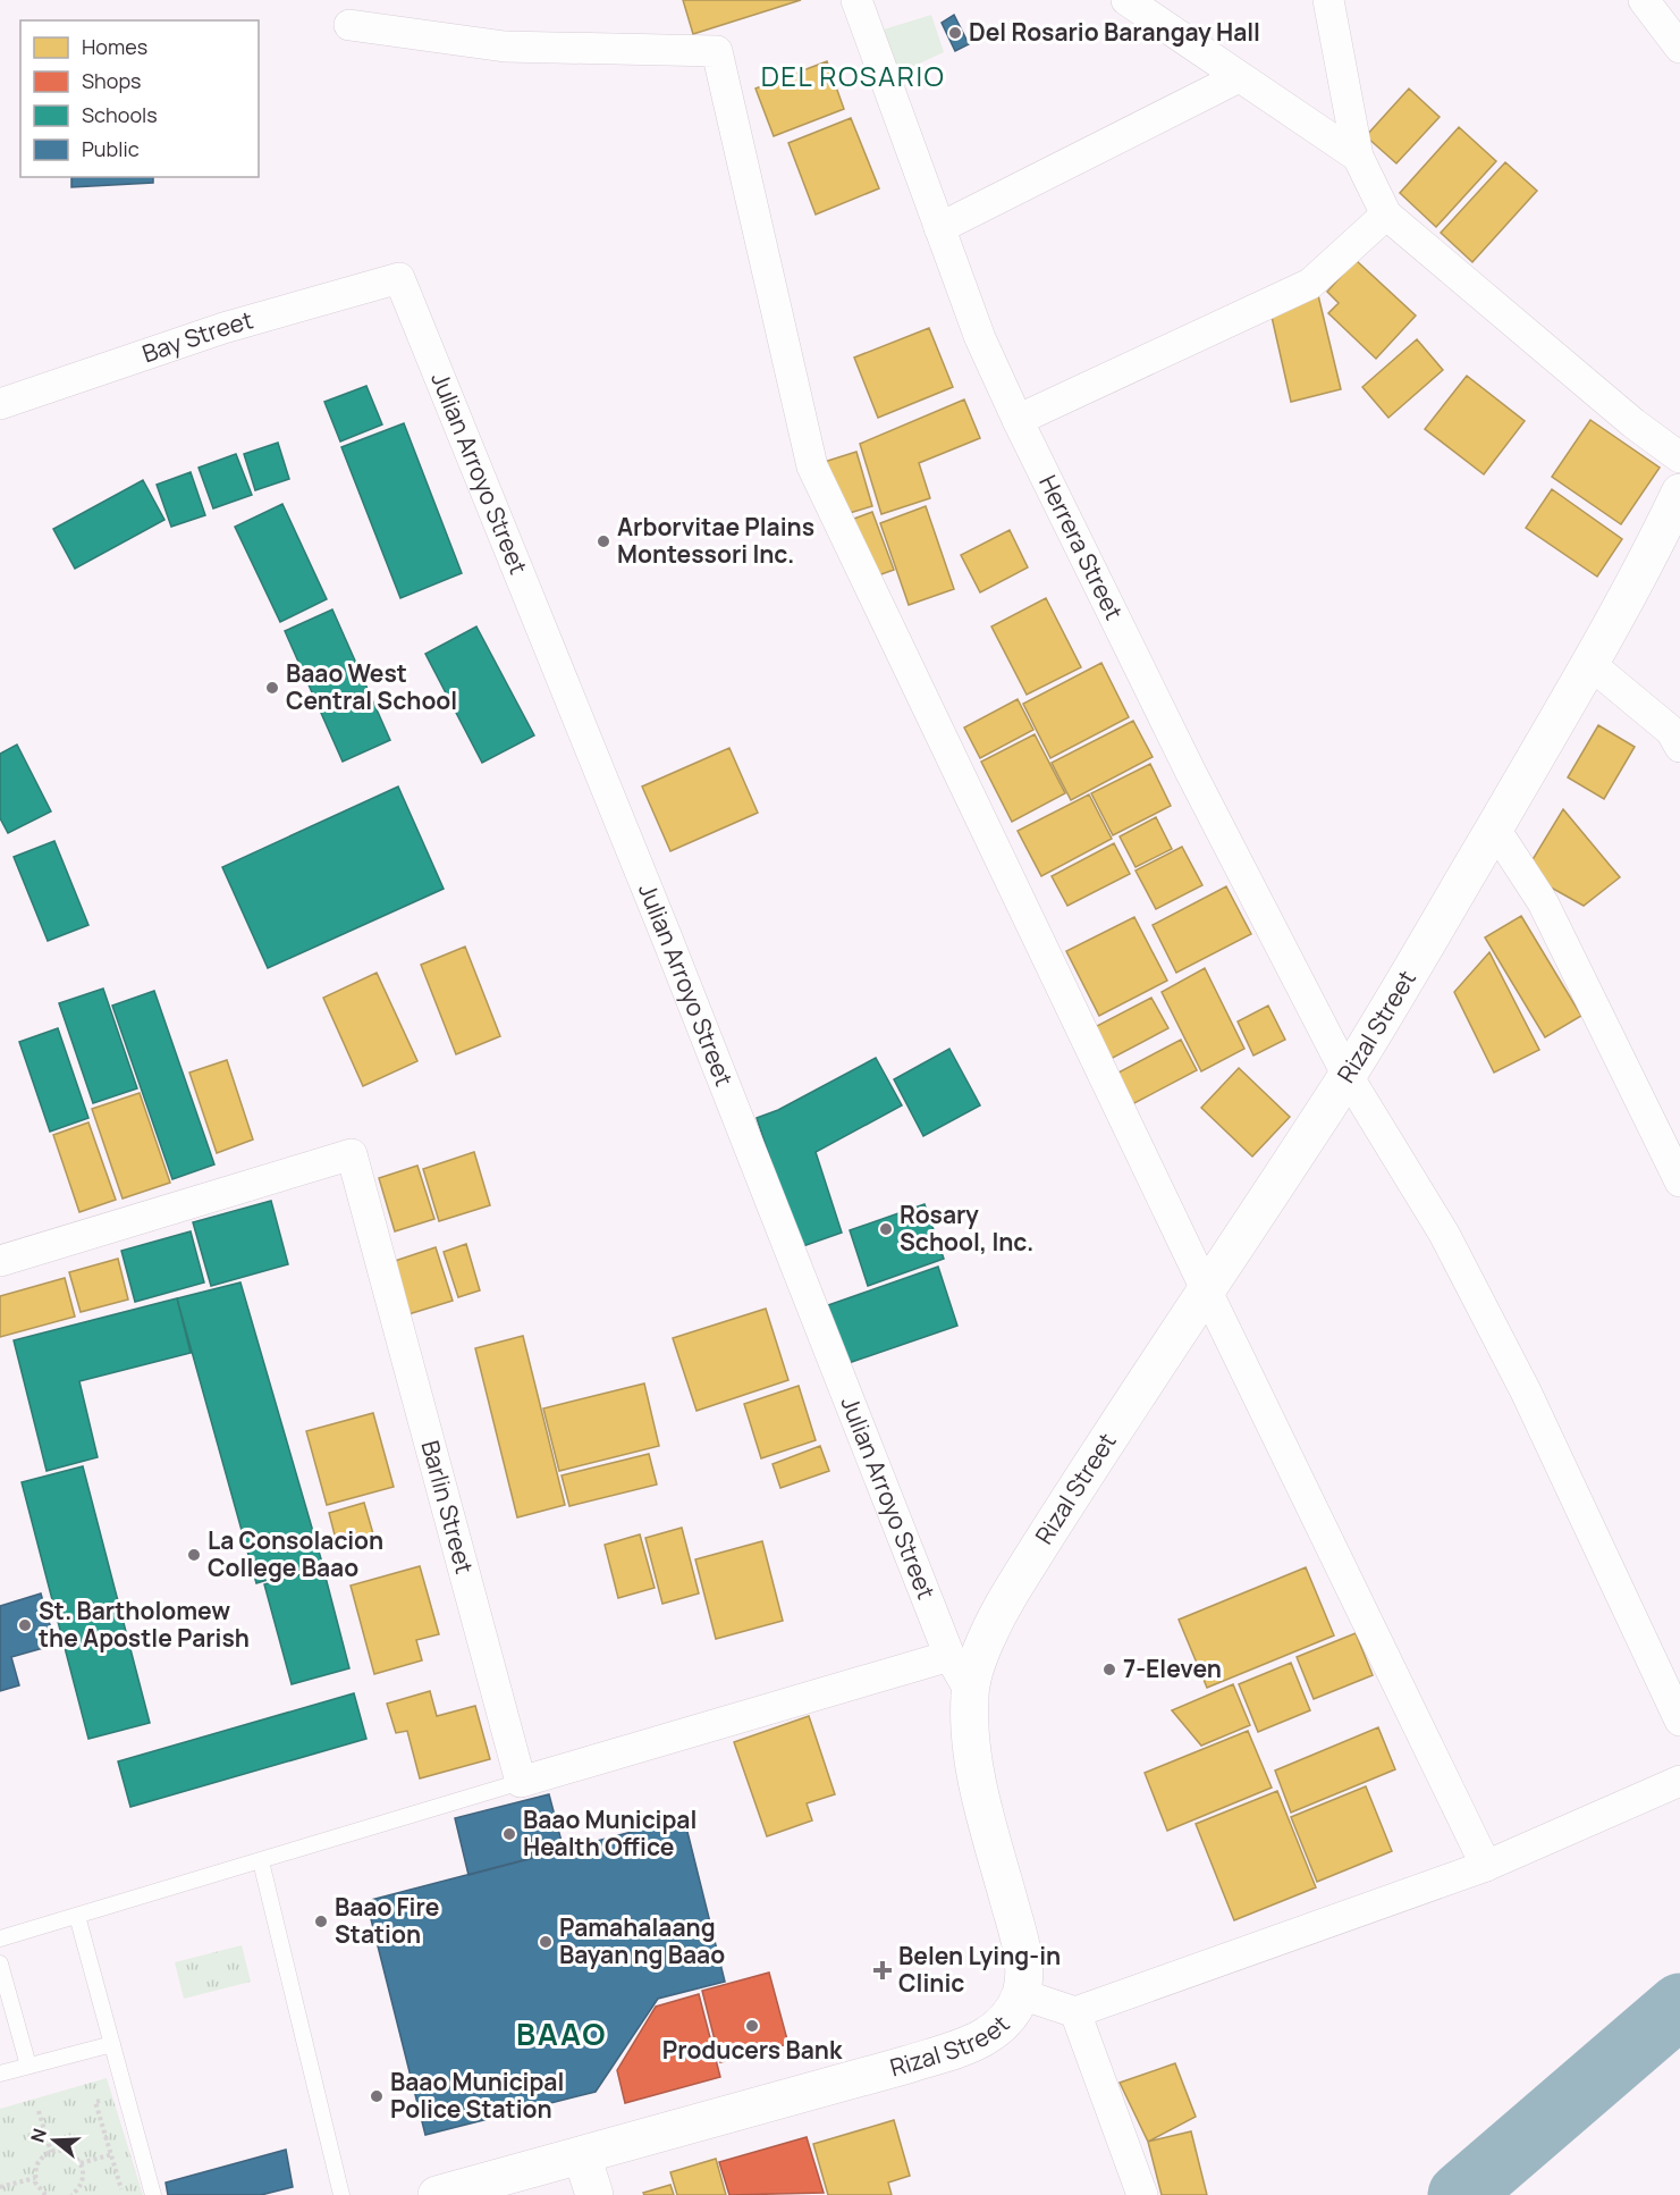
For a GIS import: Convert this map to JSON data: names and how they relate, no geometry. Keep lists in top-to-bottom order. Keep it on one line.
{"streets":{"main road":["Rizal Street"],"street":["Bay Street","Julian Arroyo Street","Herrera Street","Barlin Street"]},"crossings":[["Bay Street","Julian Arroyo Street"],["Julian Arroyo Street","Rizal Street"],["Herrera Street","Rizal Street"]],"districts":["DEL ROSARIO","BAAO"],"places":{"other":["Del Rosario Barangay Hall","Arborvitae Plains Montessori Inc.","Baao West Central School","Rosary School, Inc.","La Consolacion College Baao","St. Bartholomew the Apostle Parish","7-Eleven","Baao Municipal Health Office","Baao Fire Station","Pamahalaang Bayan ng Baao","Producers Bank","Baao Municipal Police Station"],"health":["Belen Lying-in Clinic"]},"legend":["Homes","Shops","Schools","Public"],"north":"left"}
